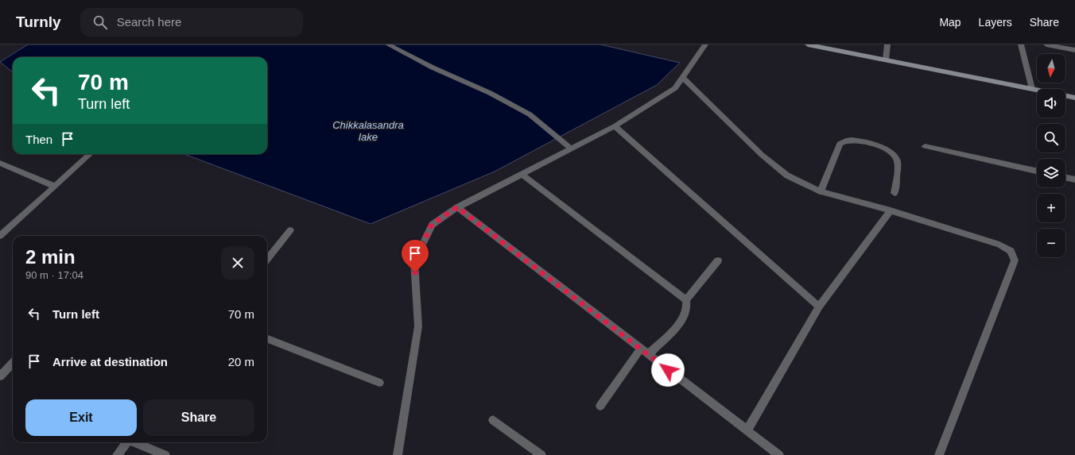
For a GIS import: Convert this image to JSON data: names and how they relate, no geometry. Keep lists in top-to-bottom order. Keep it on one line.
{"water":["Chikkalasandra lake"],"north":"bottom","page":{"header":"Turnly","search":"Search here","nav":["Map","Layers","Share"],"map_buttons":["+","−"],"turn":["70 m","Turn left"],"then":"Then","heading":["2 min","90 m · 17:04"],"list":[{"name":"Turn left","value":"70 m"},{"name":"Arrive at destination","value":"20 m"}],"buttons":["Exit","Share"]}}
